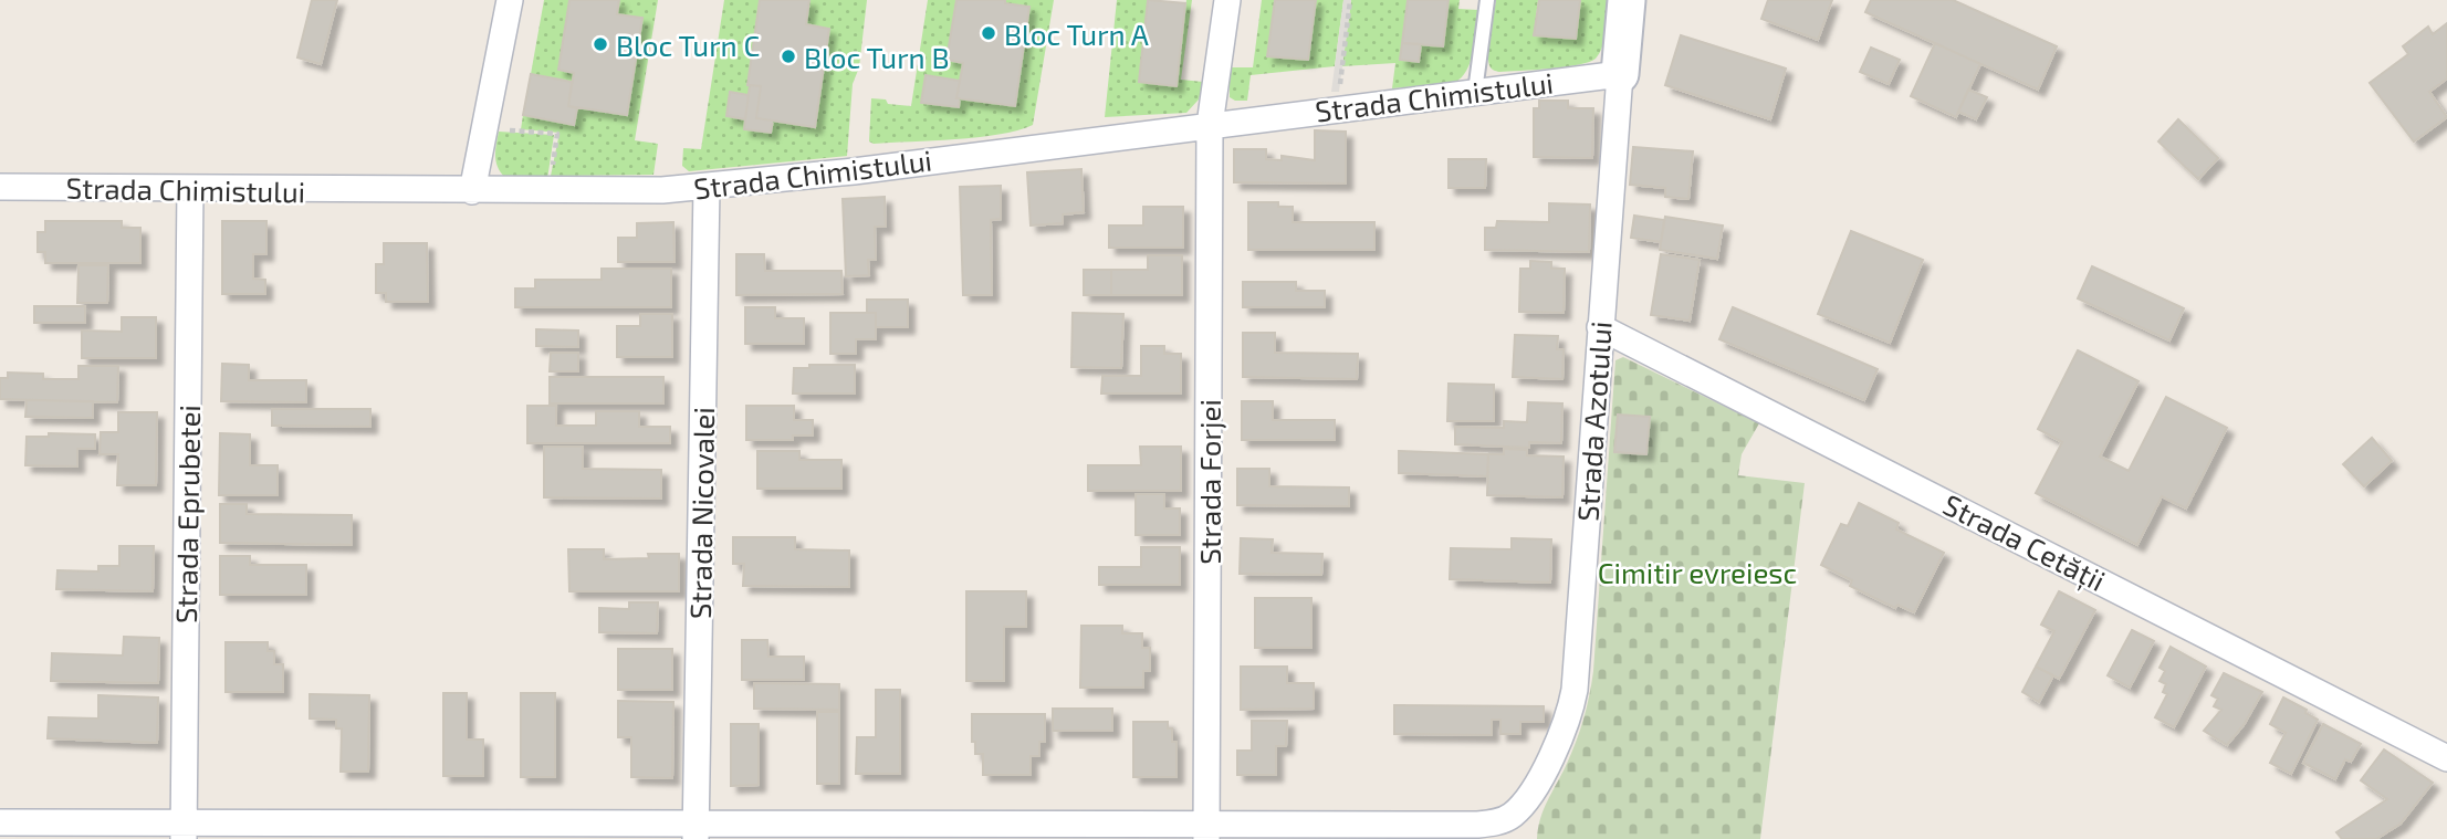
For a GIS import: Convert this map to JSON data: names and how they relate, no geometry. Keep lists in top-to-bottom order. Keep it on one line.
{"streets":{"street":["Strada Chimistului","Strada Azotului","Strada Forjei","Strada Nicovalei","Strada Eprubetei","Strada Cetății"]},"crossings":[["Strada Chimistului","Strada Azotului"],["Strada Chimistului","Strada Forjei"],["Strada Chimistului","Strada Nicovalei"],["Strada Chimistului","Strada Eprubetei"],["Strada Azotului","Strada Cetății"]],"parks":["Cimitir evreiesc"],"places":["Bloc Turn A","Bloc Turn C","Bloc Turn B"]}
